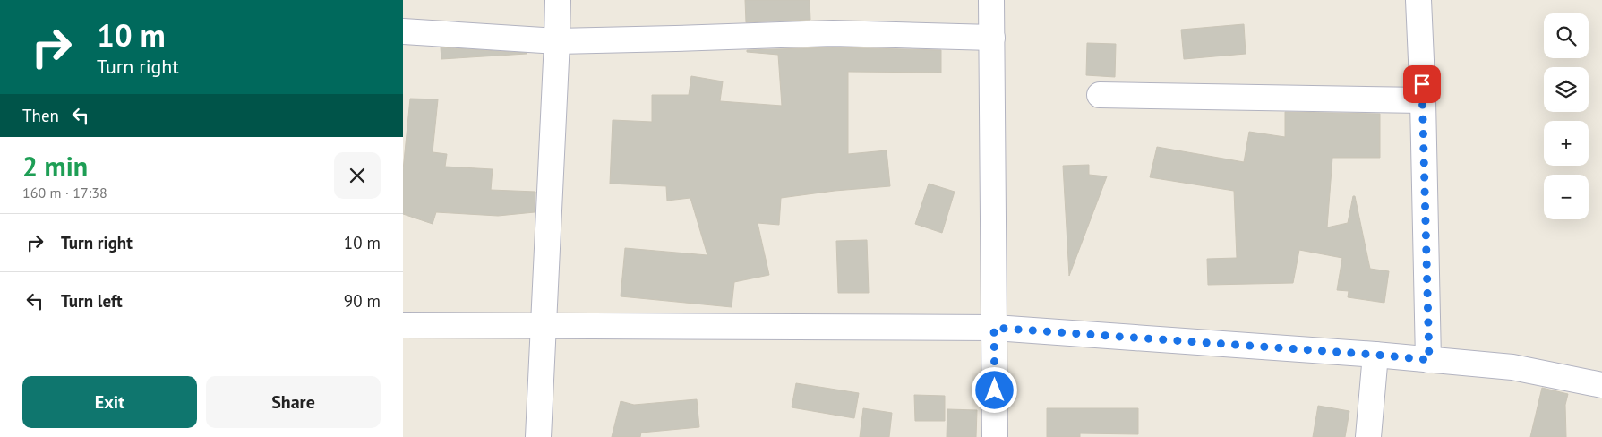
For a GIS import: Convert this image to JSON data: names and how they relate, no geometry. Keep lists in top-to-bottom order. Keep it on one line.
{"page":{"turn":["10 m","Turn right"],"map_buttons":["+","−"],"then":"Then","heading":["2 min","160 m · 17:38"],"list":[{"name":"Turn right","value":"10 m"},{"name":"Turn left","value":"90 m"}],"buttons":["Exit","Share"]}}
